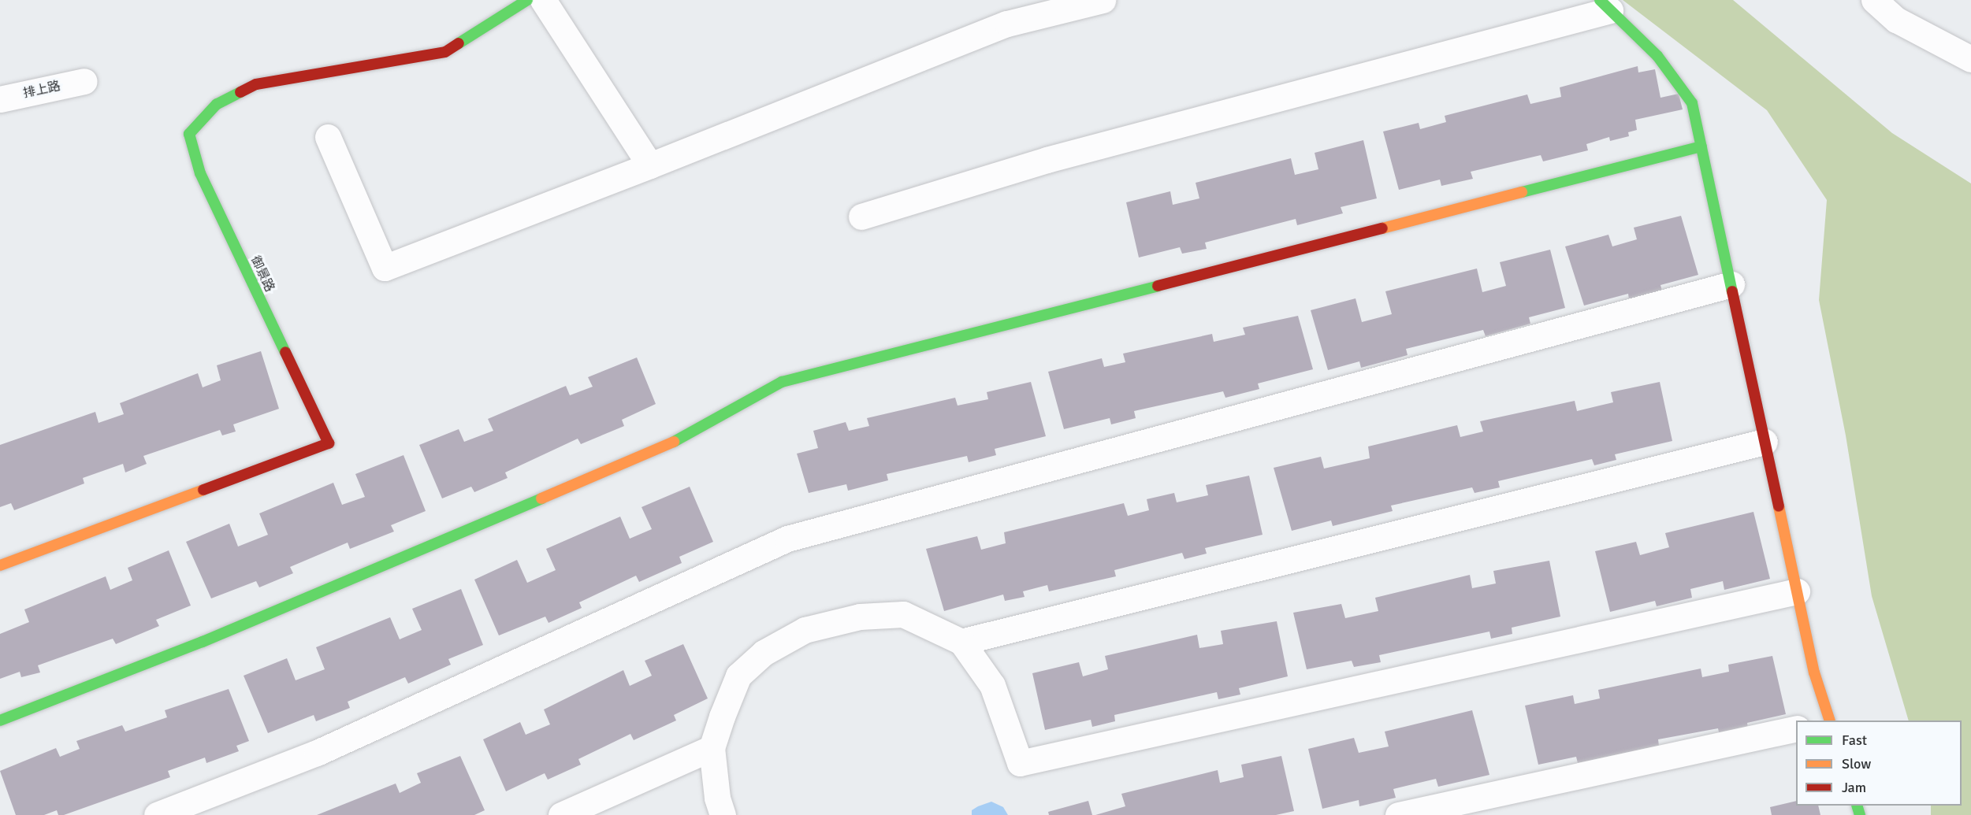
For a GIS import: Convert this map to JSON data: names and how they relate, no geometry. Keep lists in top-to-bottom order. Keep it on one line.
{"streets":{"street":["排上路","御景路"]},"legend":["Fast","Slow","Jam"]}
